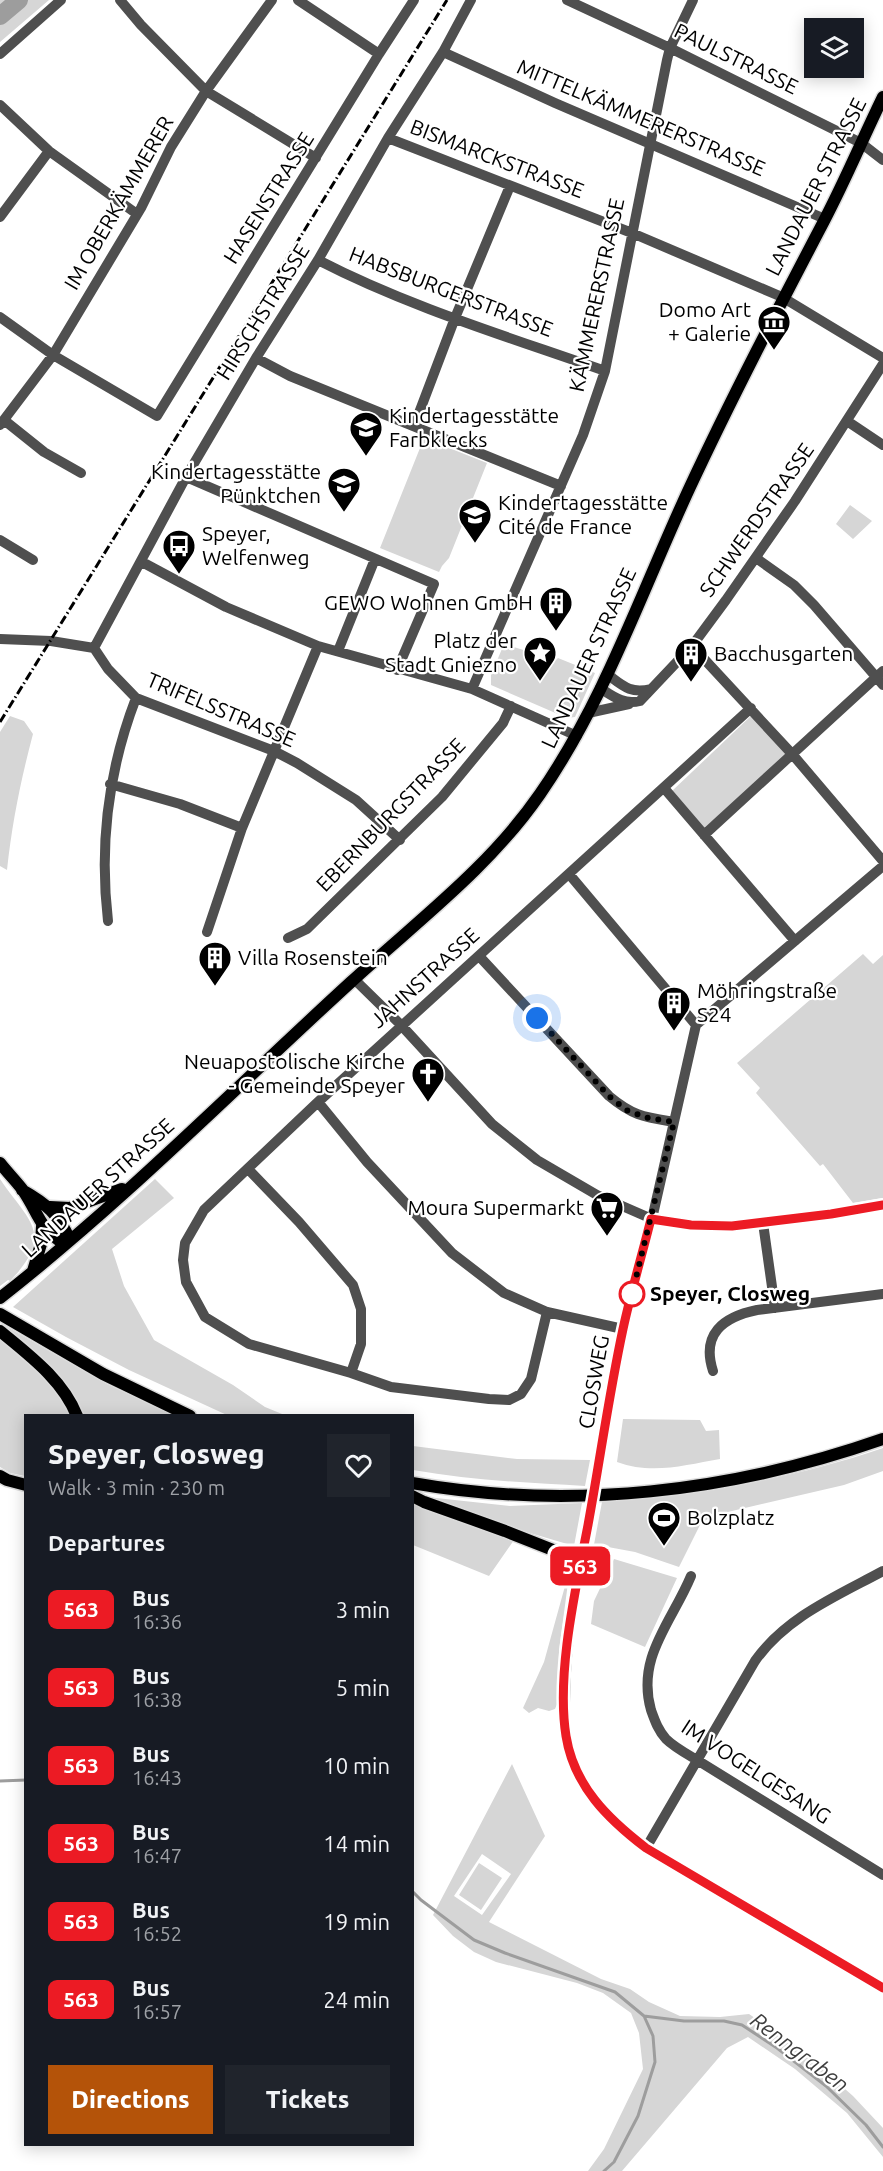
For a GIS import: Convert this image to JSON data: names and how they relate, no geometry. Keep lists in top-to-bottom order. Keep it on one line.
{"streets":{"main road":["LANDAUER STRASSE"],"street":["PAULSTRASSE","MITTELKÄMMERERSTRASSE","BISMARCKSTRASSE","HASENSTRASSE","IM OBERKÄMMERER","HABSBURGERSTRASSE","KÄMMERERSTRASSE","HIRSCHSTRASSE","SCHWERDSTRASSE","TRIFELSSTRASSE","EBERNBURGSTRASSE","JAHNSTRASSE","CLOSWEG","IM VOGELGESANG"]},"crossings":[["PAULSTRASSE","LANDAUER STRASSE"],["PAULSTRASSE","KÄMMERERSTRASSE"],["MITTELKÄMMERERSTRASSE","LANDAUER STRASSE"],["MITTELKÄMMERERSTRASSE","KÄMMERERSTRASSE"],["MITTELKÄMMERERSTRASSE","HIRSCHSTRASSE"],["BISMARCKSTRASSE","LANDAUER STRASSE"],["BISMARCKSTRASSE","KÄMMERERSTRASSE"],["BISMARCKSTRASSE","HIRSCHSTRASSE"],["LANDAUER STRASSE","SCHWERDSTRASSE"],["HASENSTRASSE","IM OBERKÄMMERER"],["HABSBURGERSTRASSE","KÄMMERERSTRASSE"],["HABSBURGERSTRASSE","HIRSCHSTRASSE"],["HIRSCHSTRASSE","TRIFELSSTRASSE"],["TRIFELSSTRASSE","EBERNBURGSTRASSE"]],"water":["Renngraben"],"places":{"museum":["Domo Art + Galerie"],"school or university":["Kindertagesstätte Farbklecks","Kindertagesstätte Pünktchen","Kindertagesstätte Cité de France"],"bus stop":["Speyer, Welfenweg"],"building":["GEWO Wohnen GmbH","Bacchusgarten","Villa Rosenstein","Möhringstraße S24"],"place":["Platz der Stadt Gniezno"],"church":["Neuapostolische Kirche - Gemeinde Speyer"],"supermarket":["Moura Supermarkt"],"other":["Speyer, Closweg"],"sports":["Bolzplatz"]},"lines":["bus line 563"],"page":{"on_map":"563","heading":[["Speyer, Closweg","Walk · 3 min · 230 m"],"Departures"],"list":[{"mark":"563","name":"Bus","note":"16:36","value":"3 min"},{"mark":"563","name":"Bus","note":"16:38","value":"5 min"},{"mark":"563","name":"Bus","note":"16:43","value":"10 min"},{"mark":"563","name":"Bus","note":"16:47","value":"14 min"},{"mark":"563","name":"Bus","note":"16:52","value":"19 min"},{"mark":"563","name":"Bus","note":"16:57","value":"24 min"}],"buttons":["Directions","Tickets"]}}
